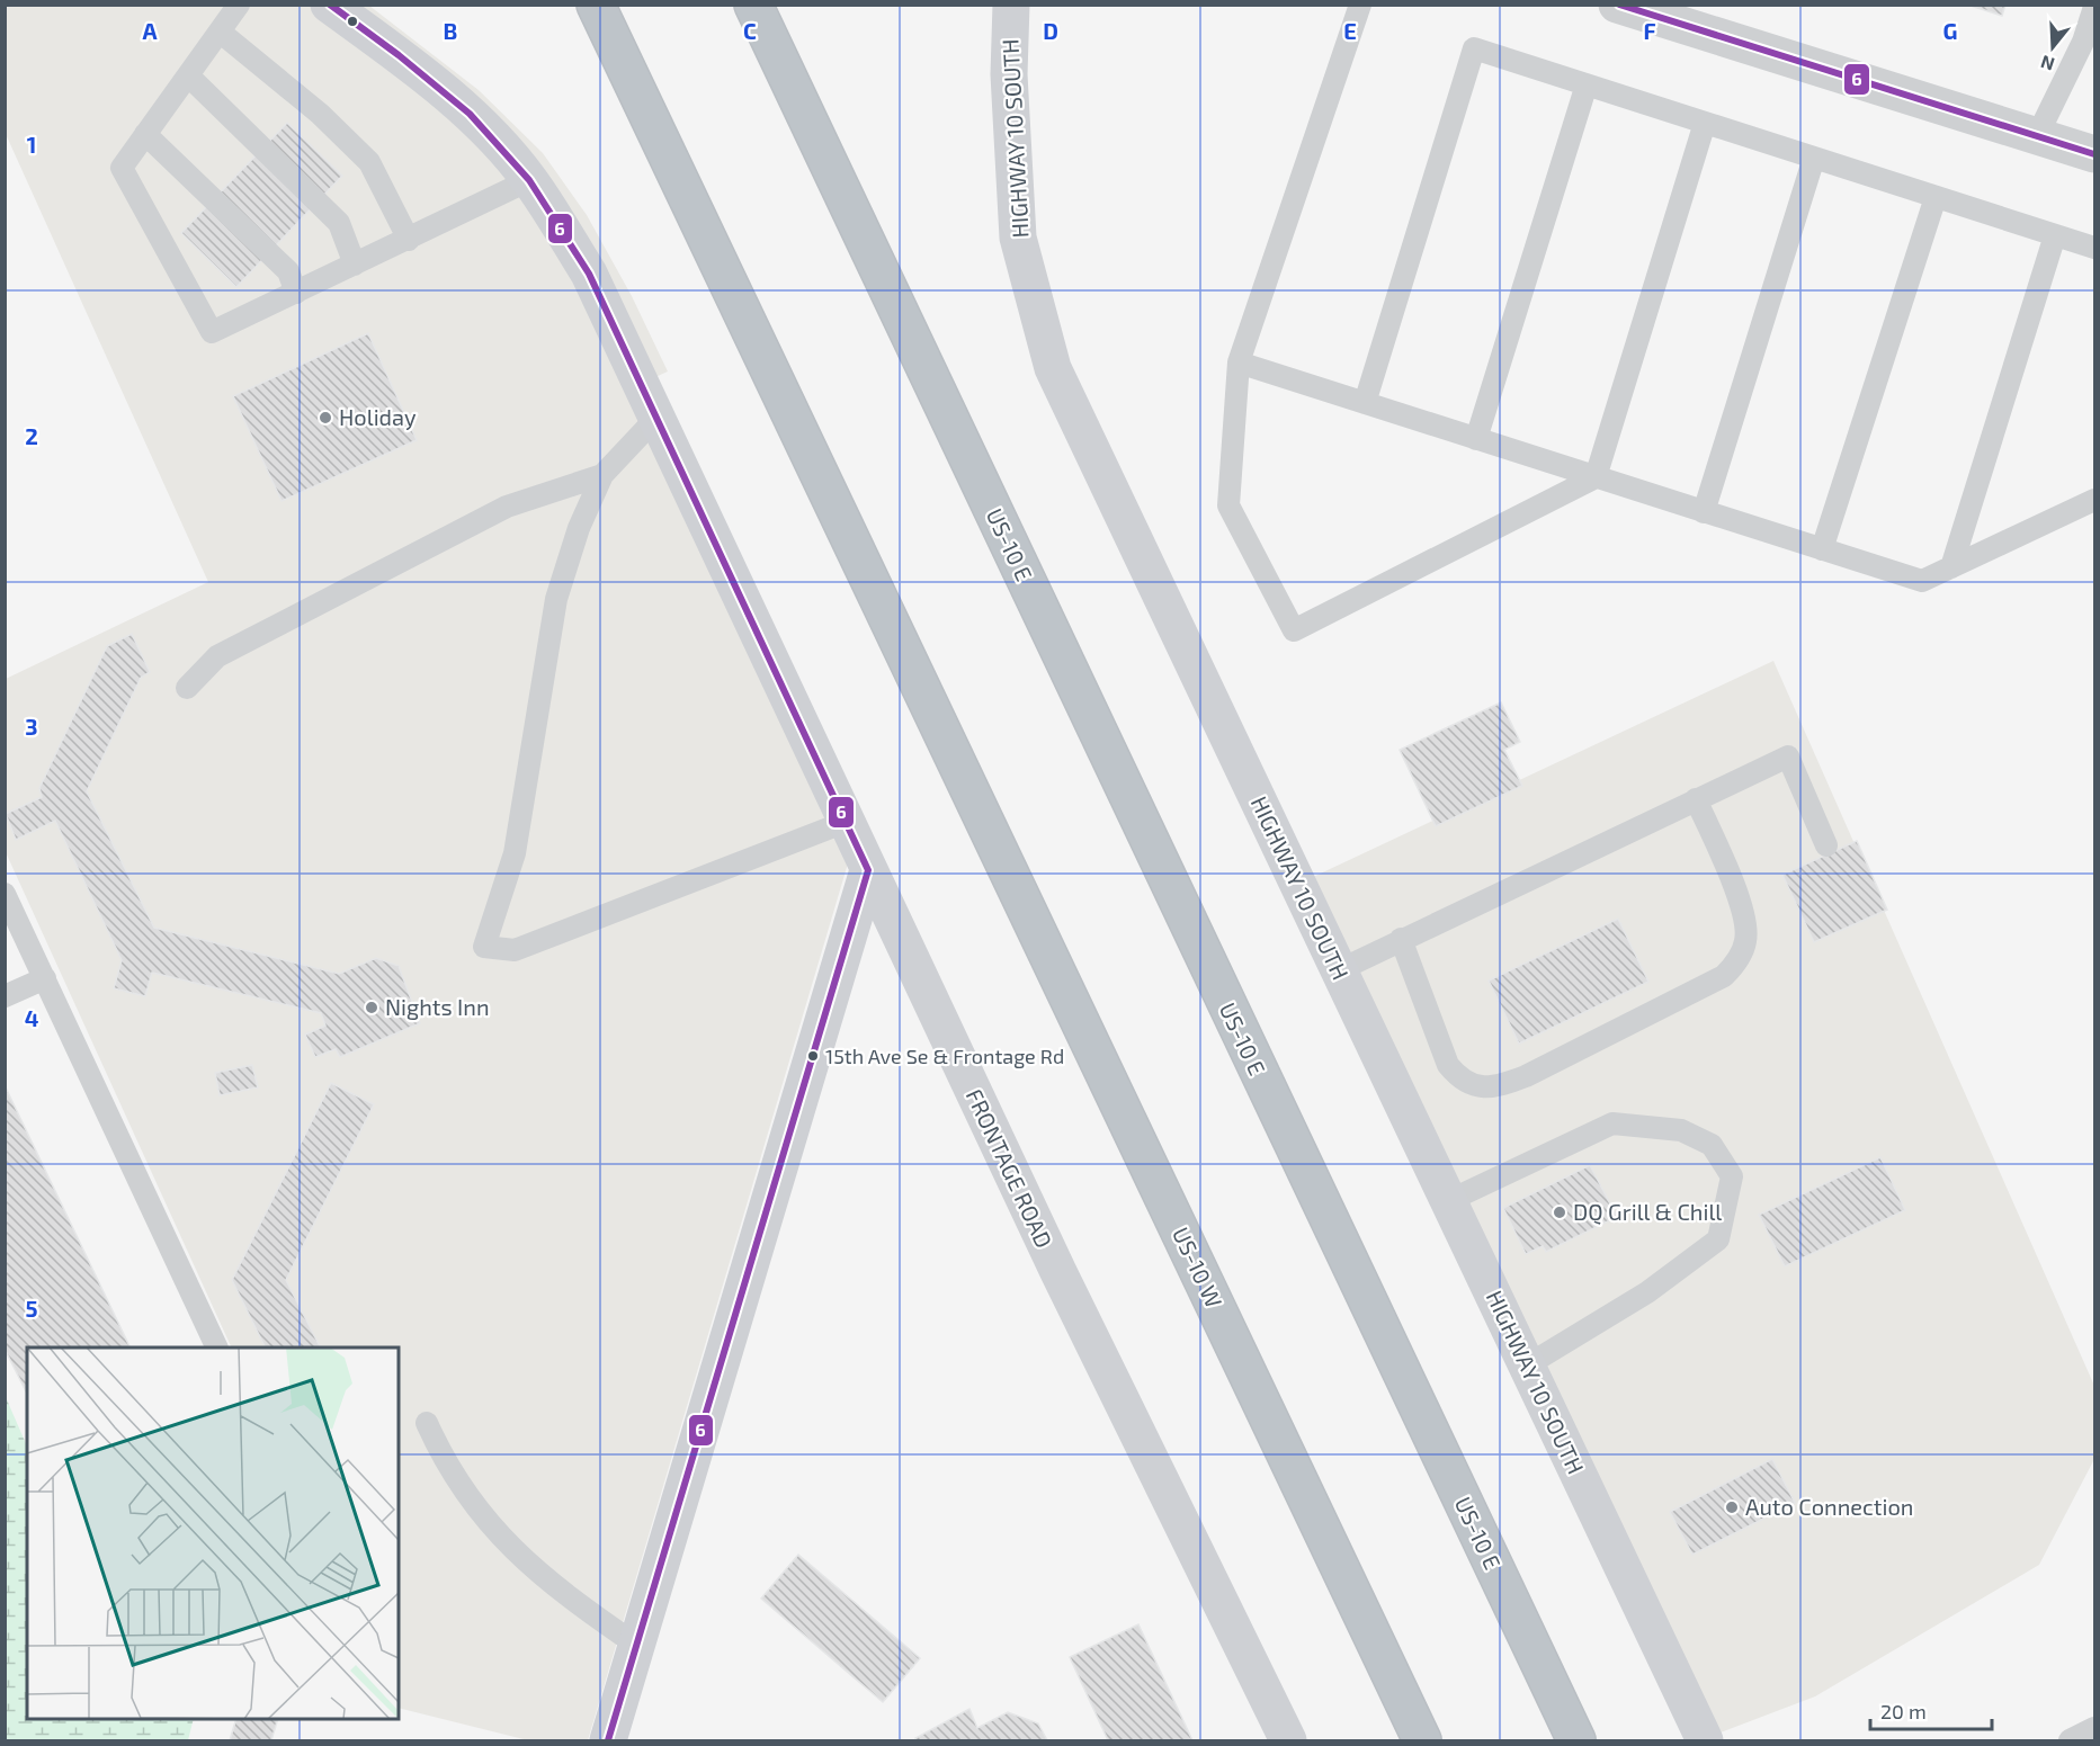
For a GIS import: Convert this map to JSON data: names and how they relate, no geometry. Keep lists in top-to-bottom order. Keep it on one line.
{"streets":{"highway":["US-10 E","US-10 W"],"street":["HIGHWAY 10 SOUTH","FRONTAGE ROAD"]},"places":["Holiday","Nights Inn","15th Ave Se & Frontage Rd","DQ Grill & Chill","Auto Connection"],"lines":["transit line 6"],"scale_bar":"20 m","north":"bottom","grid":{"columns":["A","B","C","D","E","F","G"],"rows":["1","2","3","4","5"]}}
